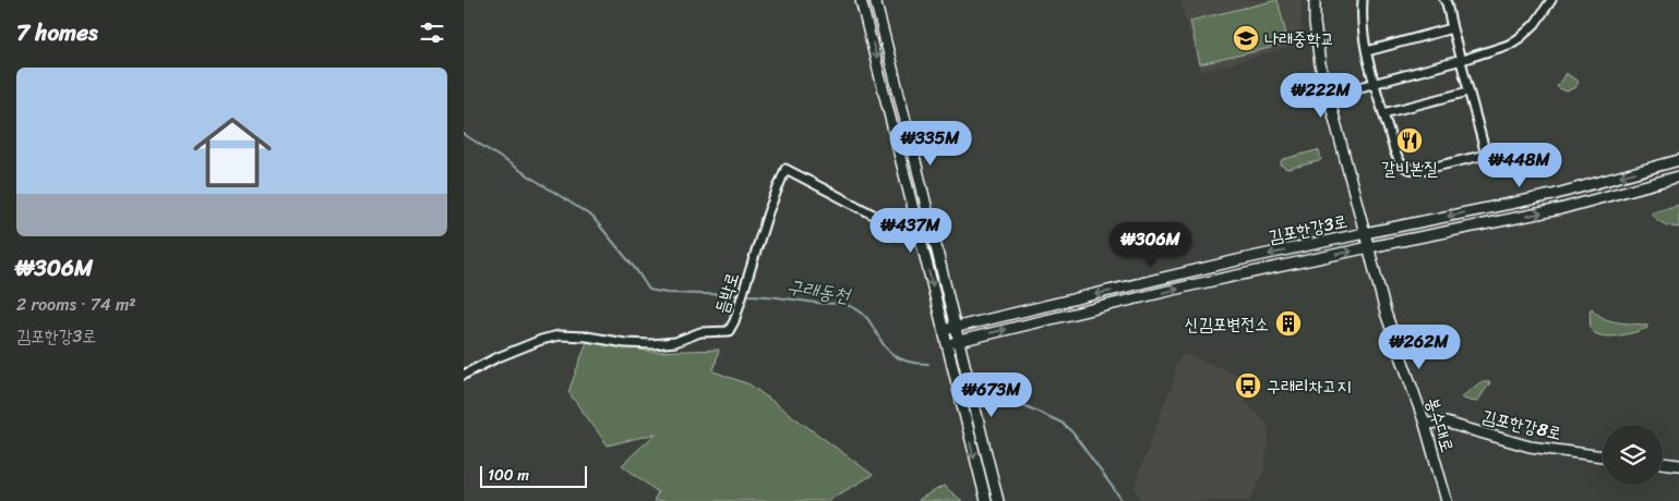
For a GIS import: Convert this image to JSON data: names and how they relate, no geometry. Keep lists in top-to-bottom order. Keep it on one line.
{"streets":{"street":["김포한강3로","듬박로","봉수대로","김포한강8로"]},"crossings":[["김포한강3로","봉수대로"],["봉수대로","김포한강8로"]],"water":["구래동천"],"places":{"school or university":["나래중학교"],"restaurant":["갈비본질"],"building":["신김포변전소"],"bus stop":["구래리차고지"]},"scale_bar":"100 m","page":{"heading":"7 homes","list":[{"name":"₩306M","note":"2 rooms · 74 m² · 김포한강3로"}],"price":["₩222M","₩335M","₩448M","₩437M","₩306M","₩262M","₩673M"],"scale":"100 m"}}
